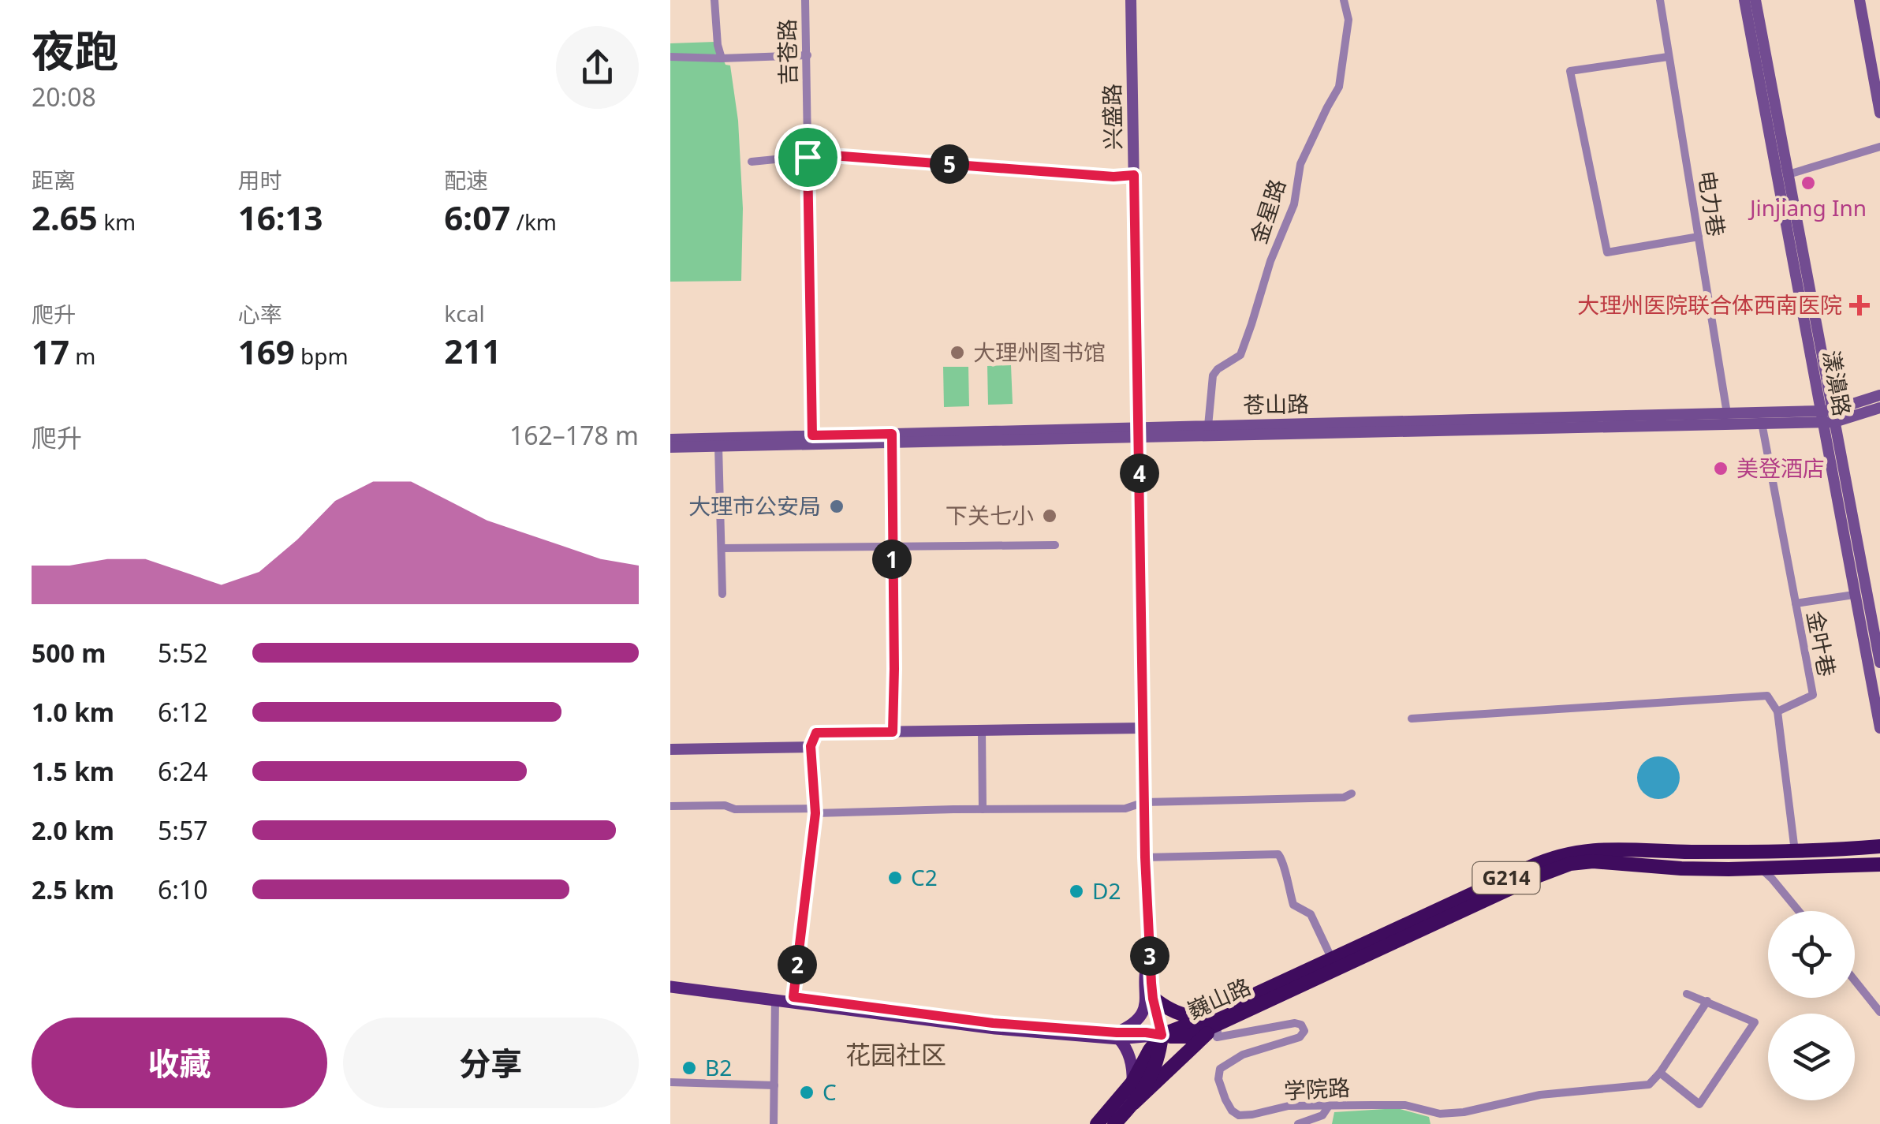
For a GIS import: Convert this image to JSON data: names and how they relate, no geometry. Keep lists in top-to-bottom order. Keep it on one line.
{"streets":{"highway":["G214","巍山路"],"main road":["兴盛路","漾濞路","苍山路"],"street":["吉苍路","电力巷","金星路","金叶巷","学院路"]},"crossings":[["吉苍路","苍山路"],["兴盛路","苍山路"],["兴盛路","巍山路"],["电力巷","苍山路"],["金星路","苍山路"],["漾濞路","苍山路"],["苍山路","金叶巷"],["巍山路","学院路"]],"districts":["花园社区"],"places":{"other":["Jinjiang Inn","大理州图书馆","美登酒店","大理市公安局","下关七小","C2","D2","B2","C"],"health":["大理州医院联合体西南医院"]},"page":{"heading":["夜跑","20:08"],"stats":[["距离","2.65 km"],["用时","16:13"],["配速","6:07 /km"],["爬升","17 m"],["心率","169 bpm"],["kcal","211"]],"pins":["5","4","1","3","2"],"chart":["爬升","162–178 m"],"list":[{"name":"500 m","note":"5:52"},{"name":"1.0 km","note":"6:12"},{"name":"1.5 km","note":"6:24"},{"name":"2.0 km","note":"5:57"},{"name":"2.5 km","note":"6:10"}],"buttons":["收藏","分享"]}}
